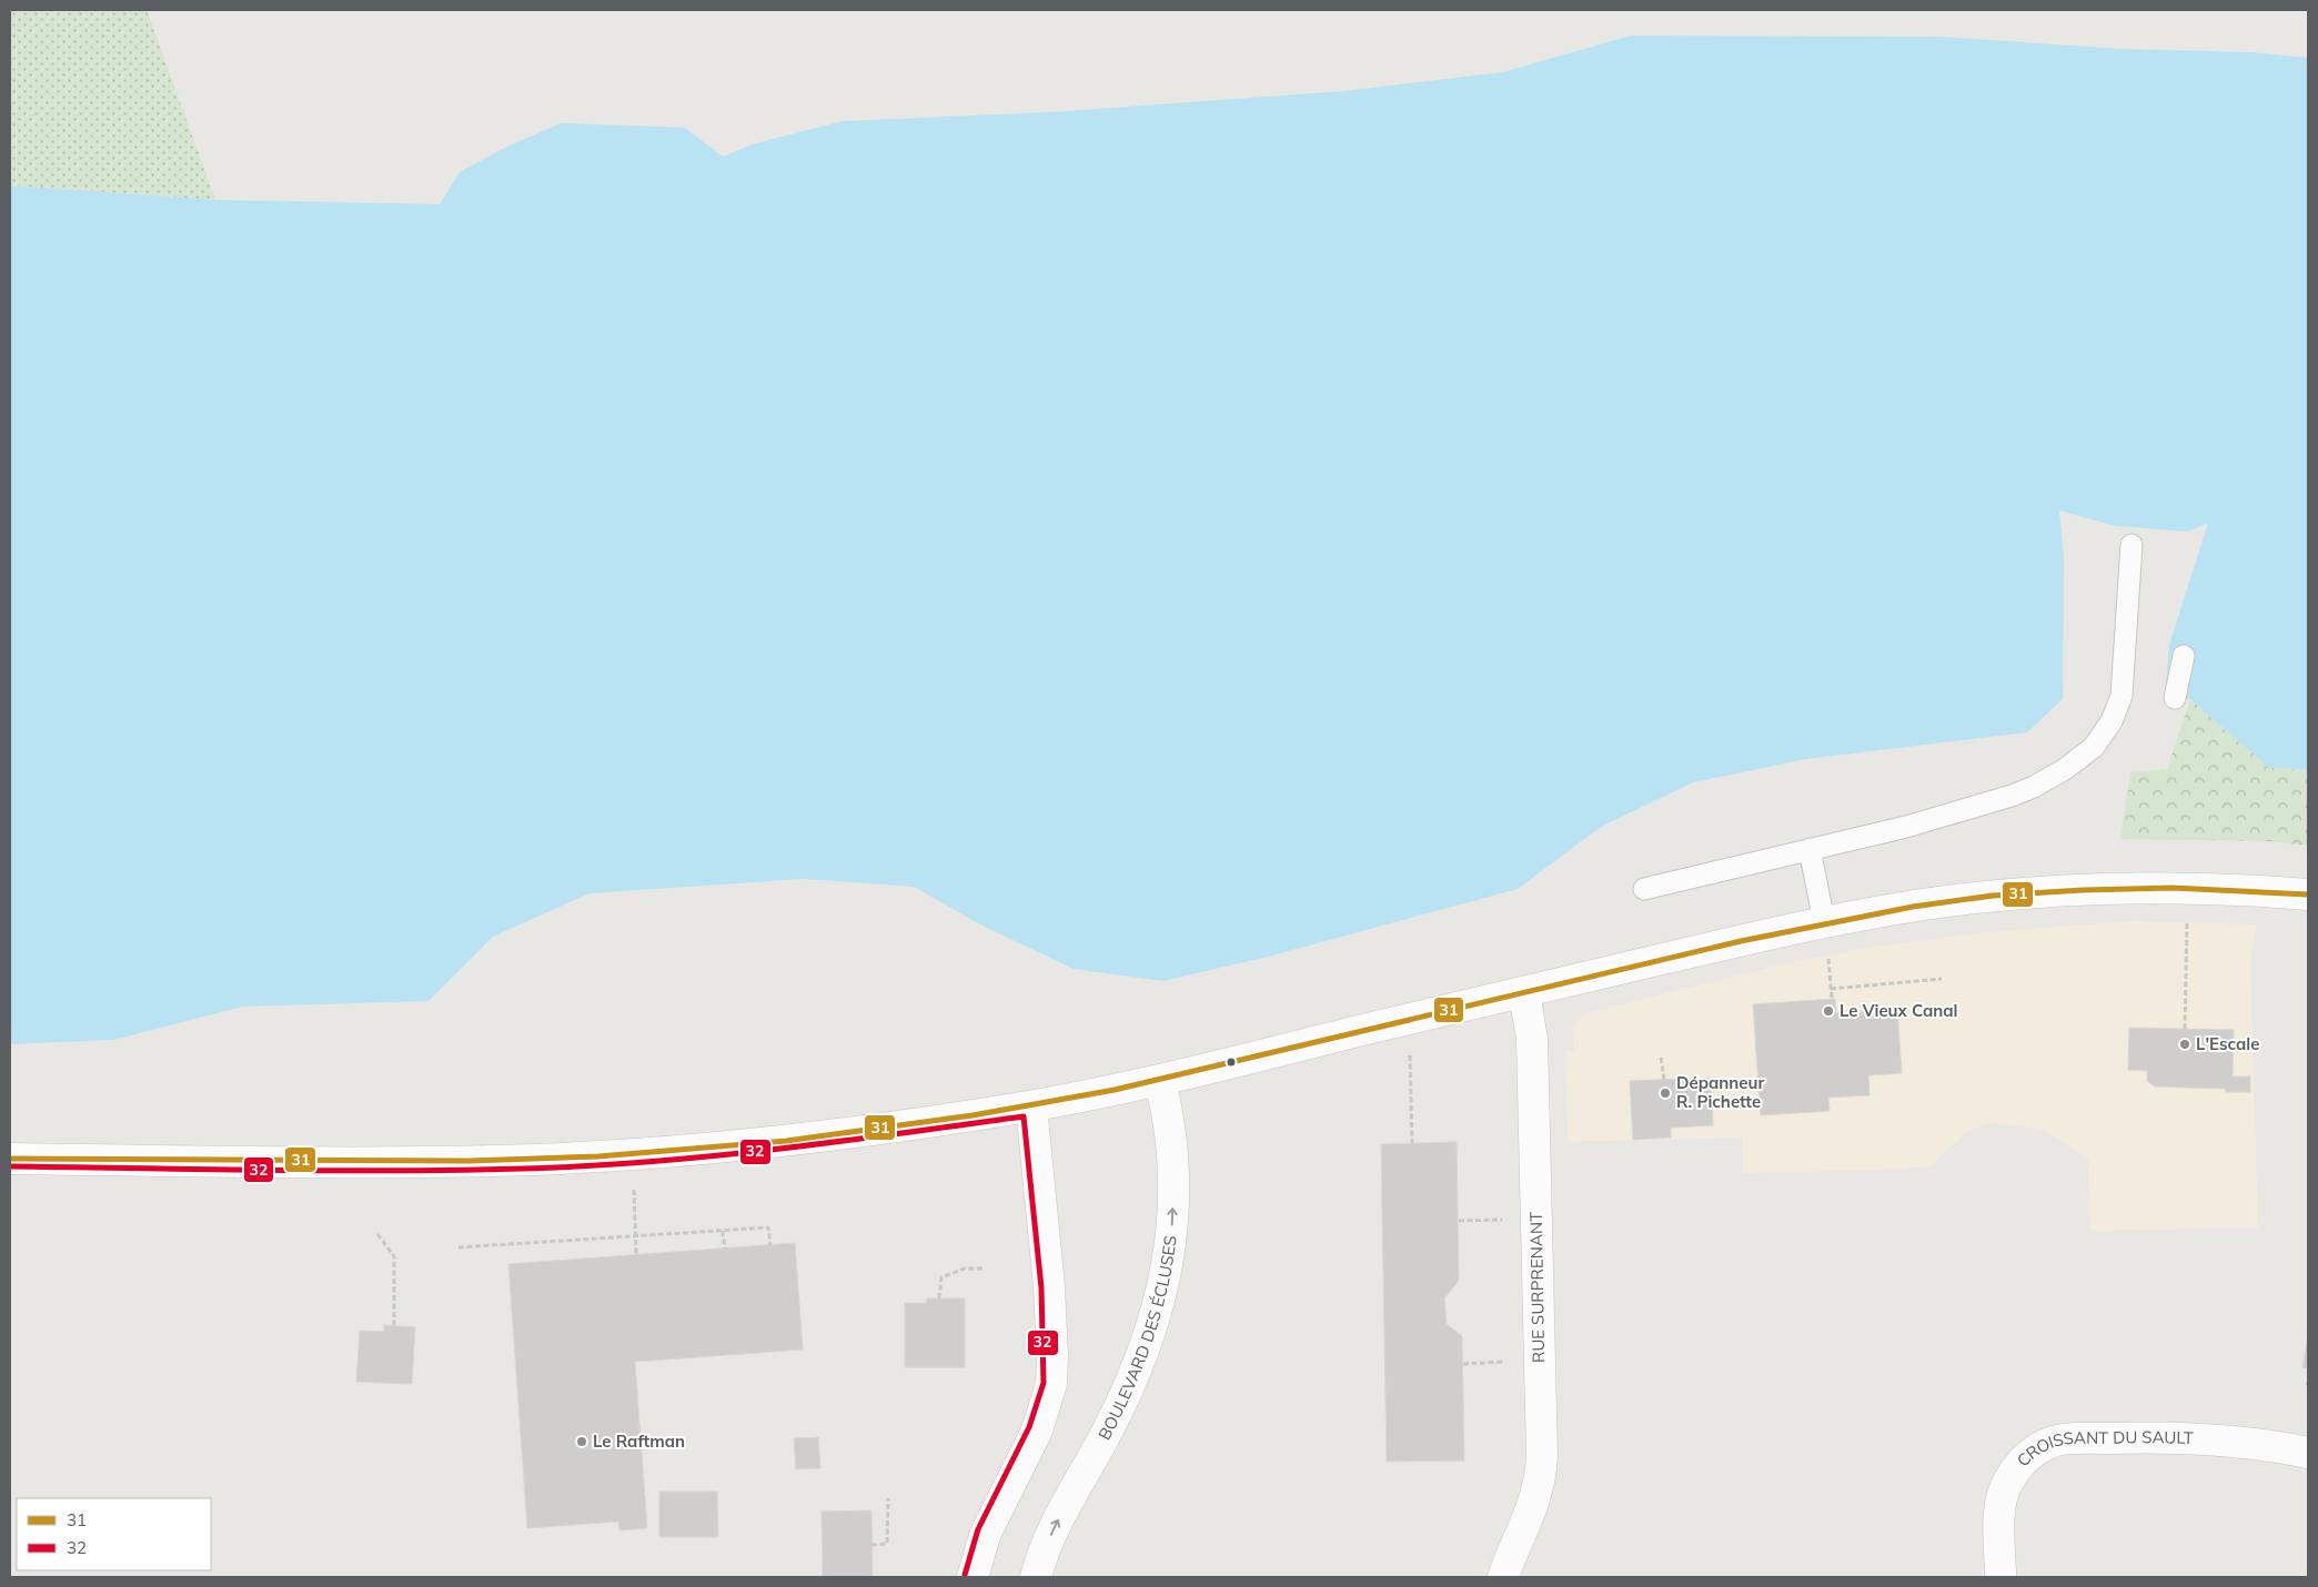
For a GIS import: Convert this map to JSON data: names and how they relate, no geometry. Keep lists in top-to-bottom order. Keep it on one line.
{"streets":{"street":["RUE SURPRENANT","BOULEVARD DES ÉCLUSES","CROISSANT DU SAULT"]},"places":["Le Vieux Canal","L'Escale","Dépanneur R. Pichette","Le Raftman"],"lines":["transit line 31","transit line 32"],"legend":["31","32"]}
